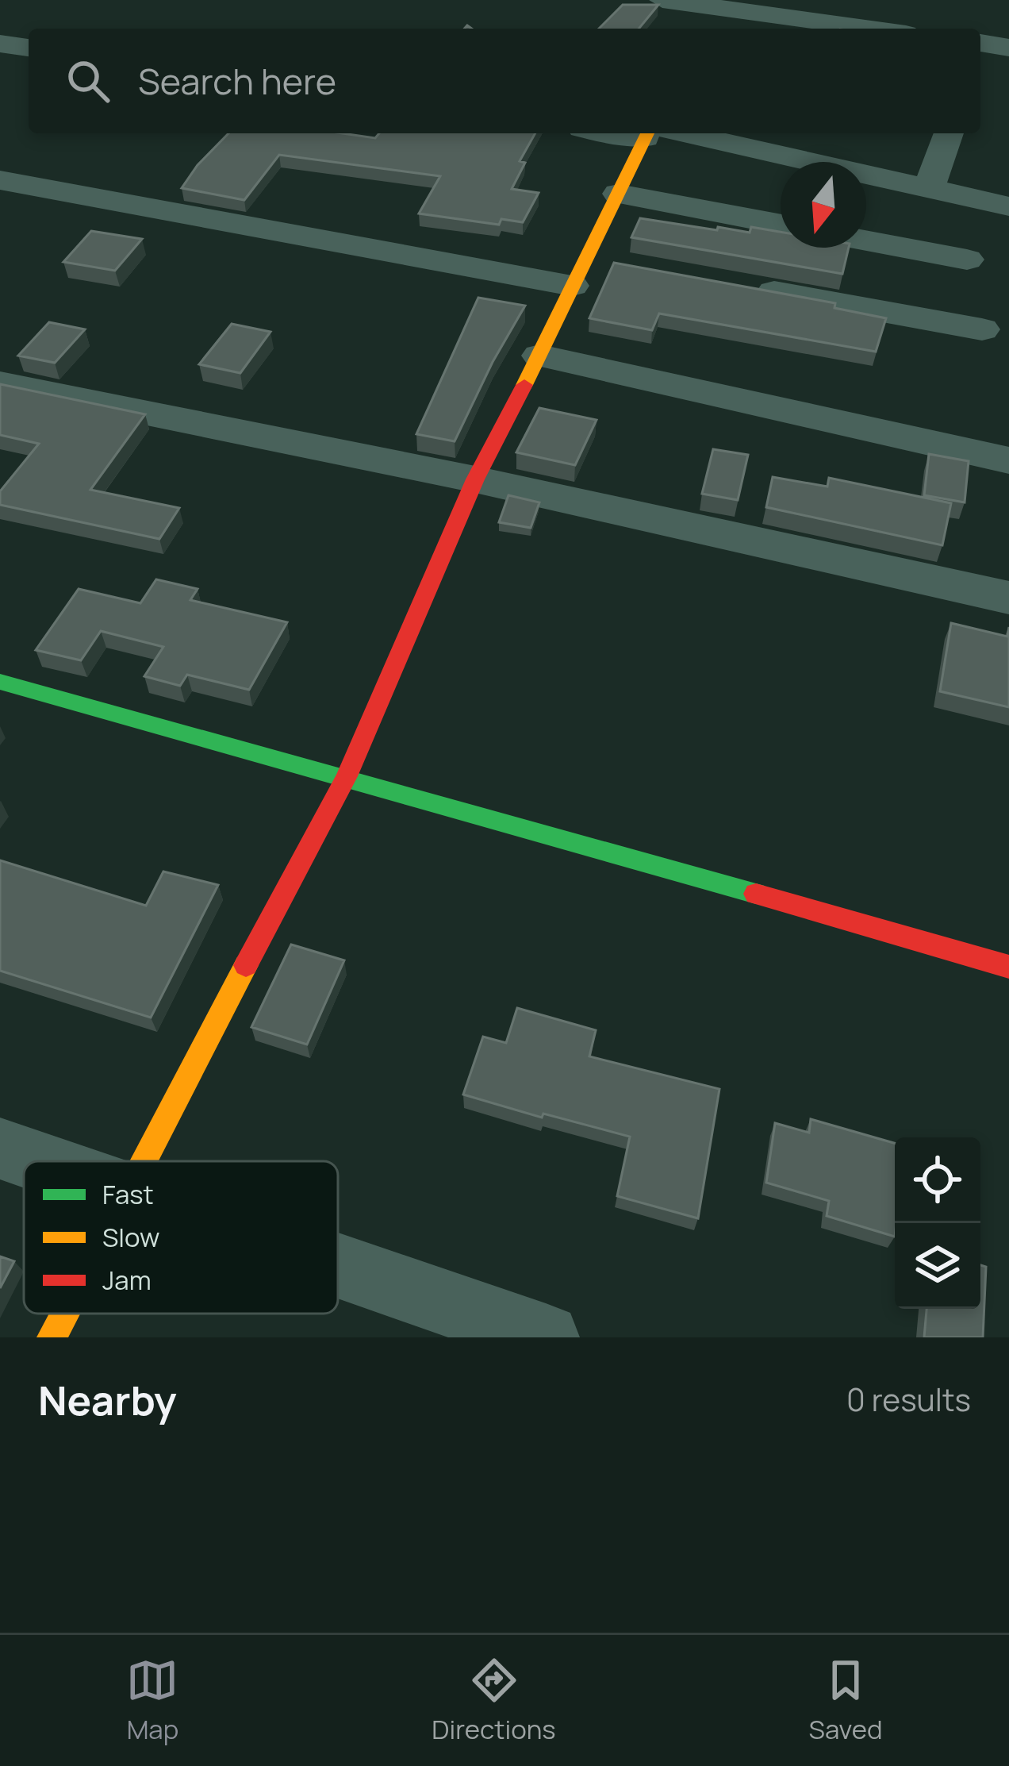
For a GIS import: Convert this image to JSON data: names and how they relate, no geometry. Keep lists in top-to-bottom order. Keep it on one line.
{"legend":["Fast","Slow","Jam"],"north":"bottom","page":{"search":"Search here","heading":["Nearby","0 results"],"nav":["Map","Directions","Saved"]}}
